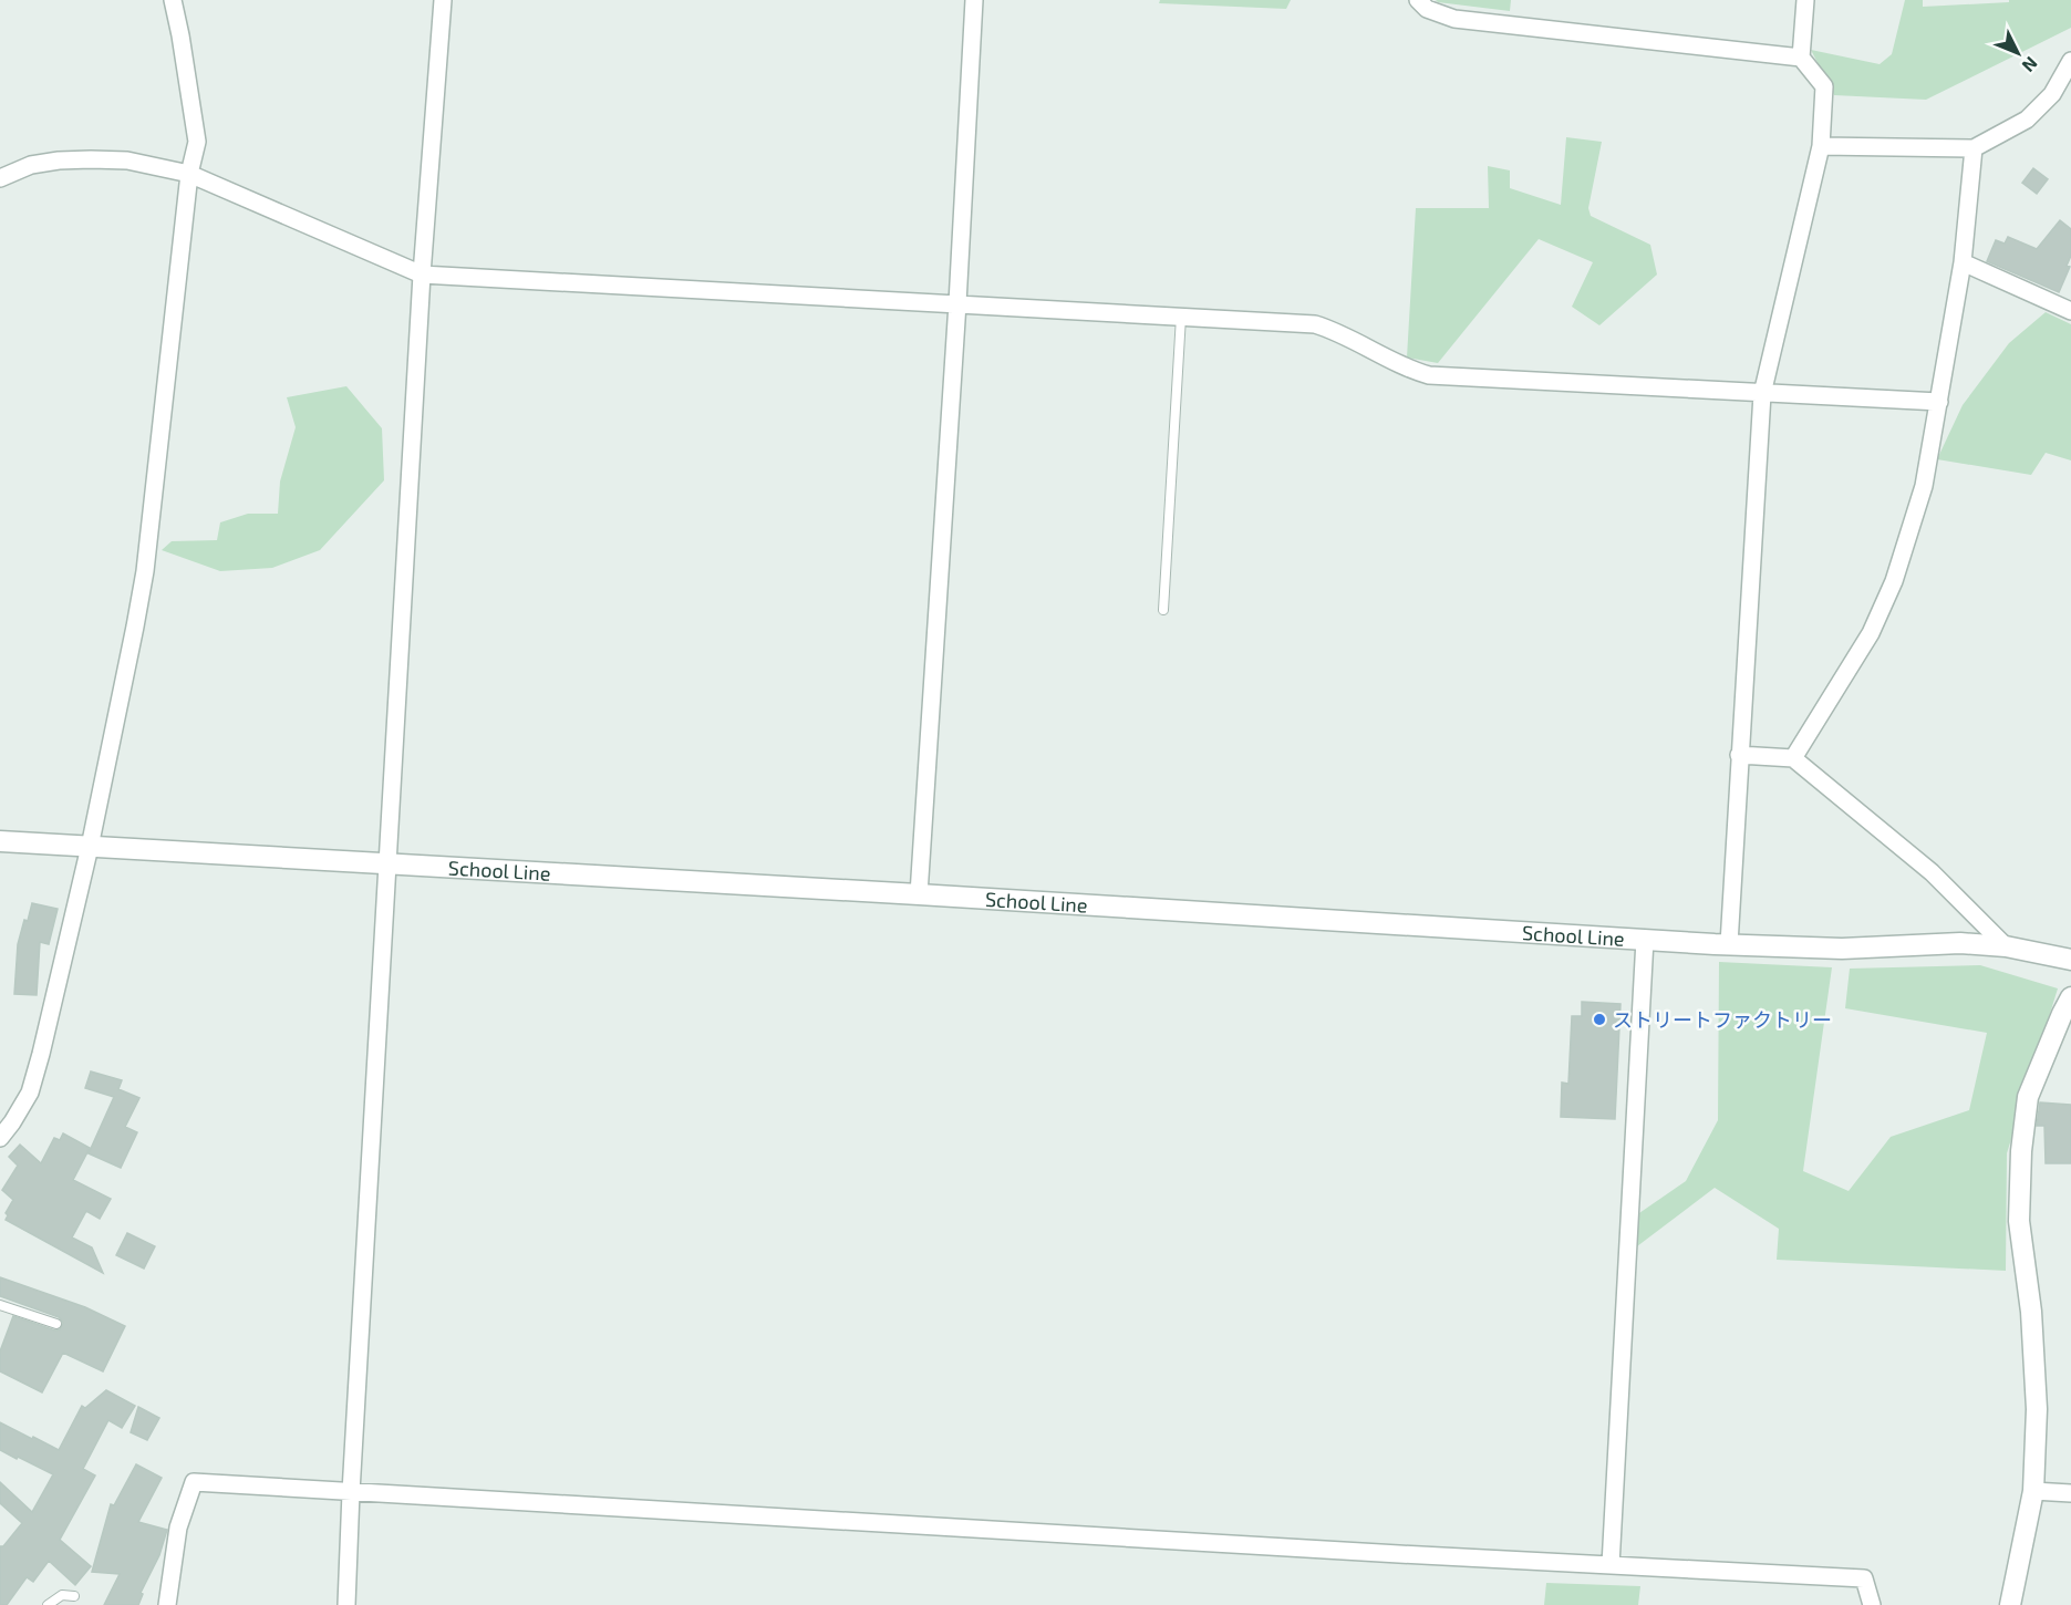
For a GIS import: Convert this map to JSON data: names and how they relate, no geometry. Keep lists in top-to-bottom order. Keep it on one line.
{"streets":{"street":["School Line"]},"places":["ストリートファクトリー"],"north":"bottom right"}
